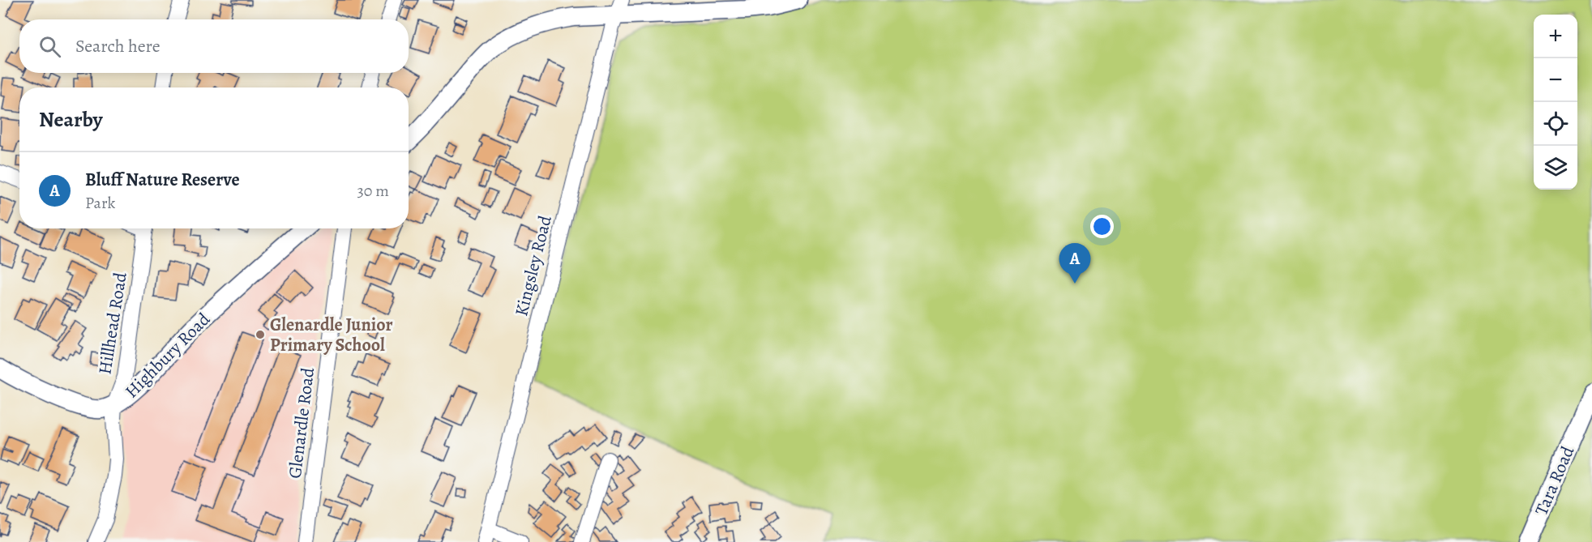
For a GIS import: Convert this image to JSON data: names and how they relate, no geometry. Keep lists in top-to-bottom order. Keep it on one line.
{"streets":{"street":["Kingsley Road","Hillhead Road","Highbury Road","Glenardle Road","Tara Road"]},"crossings":[["Hillhead Road","Highbury Road"]],"places":["Glenardle Junior Primary School"],"page":{"map_buttons":["+","−"],"search":"Search here","heading":"Nearby","list":[{"mark":"A","name":"Bluff Nature Reserve","note":"Park","value":"30 m"}],"pins":"A"}}
